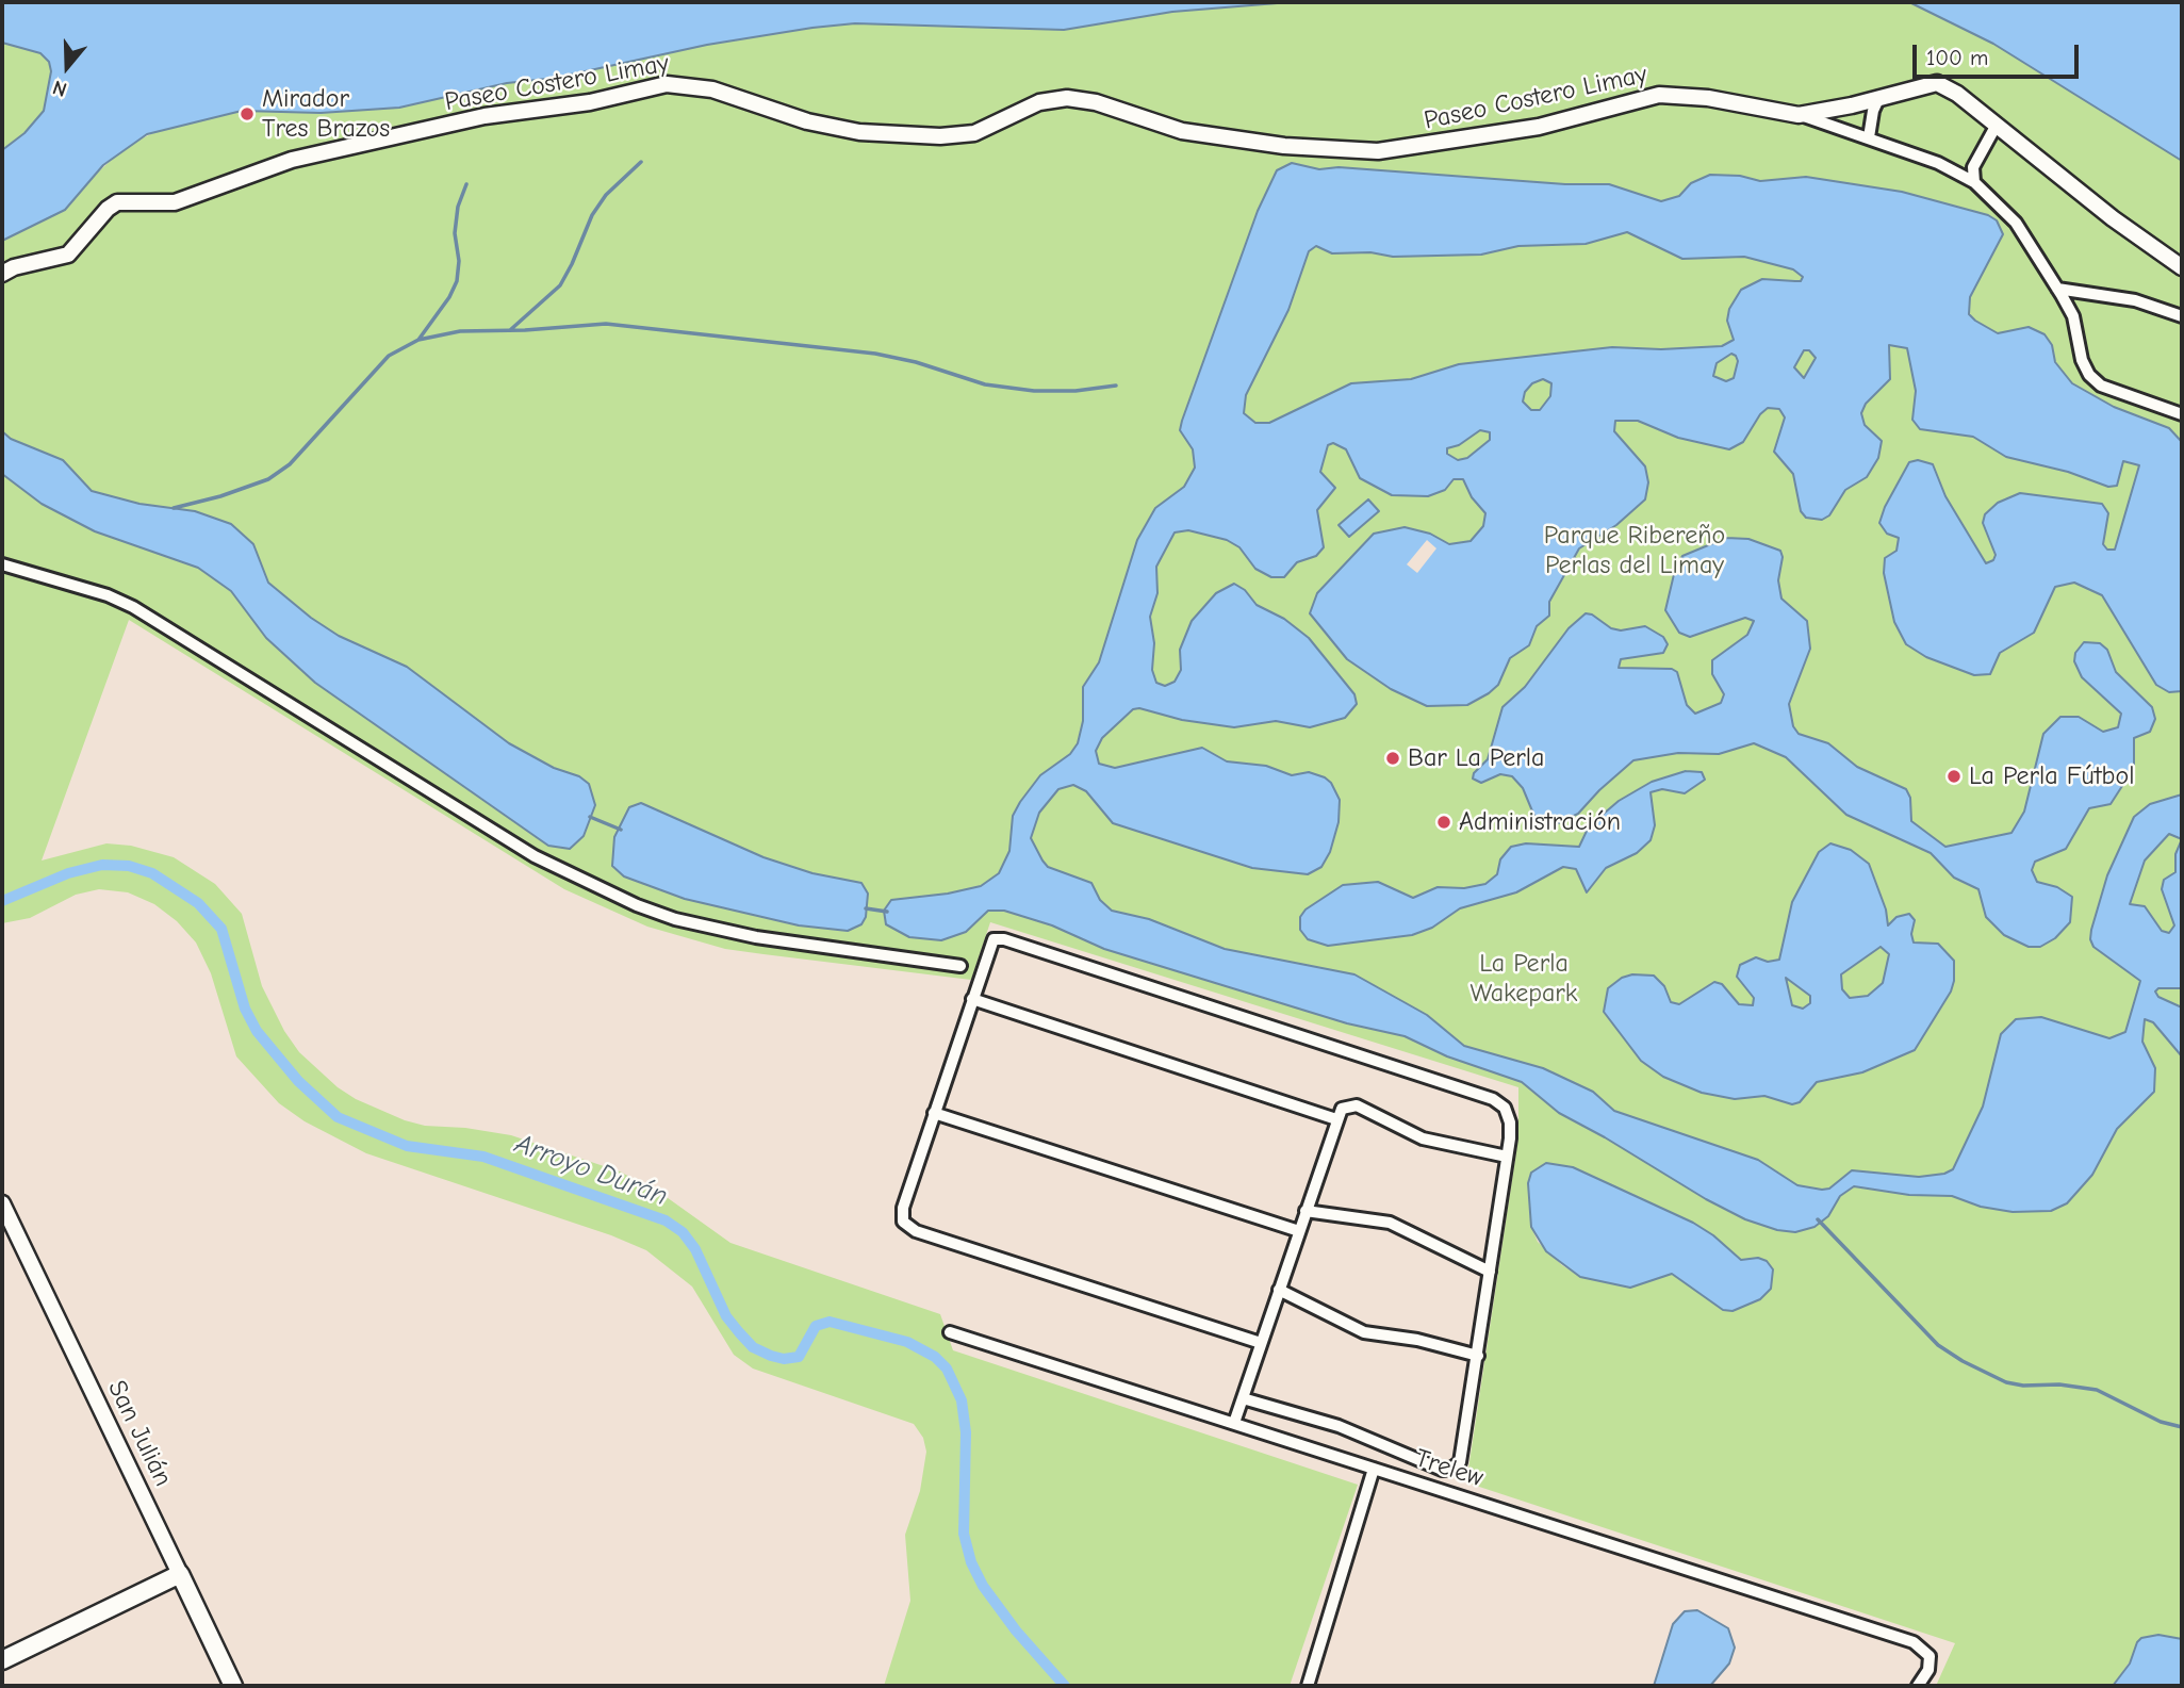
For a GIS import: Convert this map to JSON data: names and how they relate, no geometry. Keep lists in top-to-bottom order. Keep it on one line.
{"streets":{"main road":["San Julián"],"street":["Paseo Costero Limay","Trelew"]},"water":["Arroyo Durán"],"parks":["Parque Ribereño Perlas del Limay","La Perla Wakepark"],"places":["Mirador Tres Brazos","Bar La Perla","La Perla Fútbol","Administración"],"scale_bar":"100 m","north":"bottom"}
